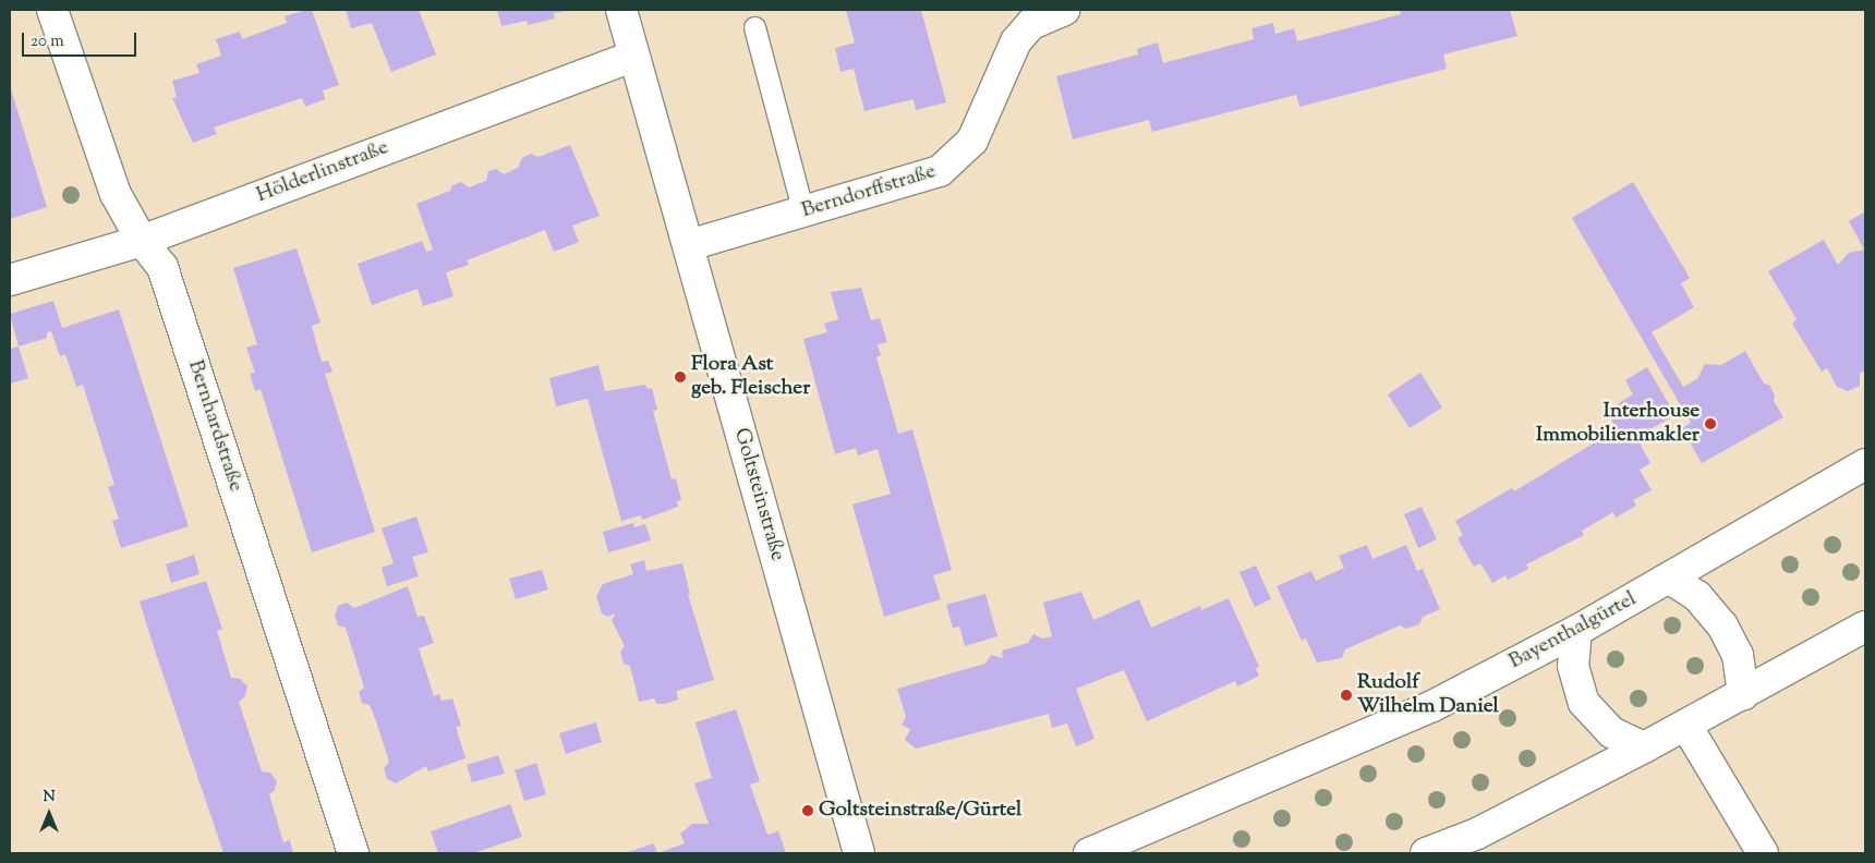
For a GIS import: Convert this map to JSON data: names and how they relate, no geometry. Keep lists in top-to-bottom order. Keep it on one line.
{"streets":{"street":["Hölderlinstraße","Berndorffstraße","Bernhardstraße","Goltsteinstraße","Bayenthalgürtel"]},"crossings":[["Hölderlinstraße","Bernhardstraße"],["Hölderlinstraße","Goltsteinstraße"],["Berndorffstraße","Goltsteinstraße"]],"places":["Flora Ast geb. Fleischer","Interhouse Immobilienmakler","Rudolf Wilhelm Daniel","Goltsteinstraße/Gürtel"],"scale_bar":"20 m","north":"top"}
